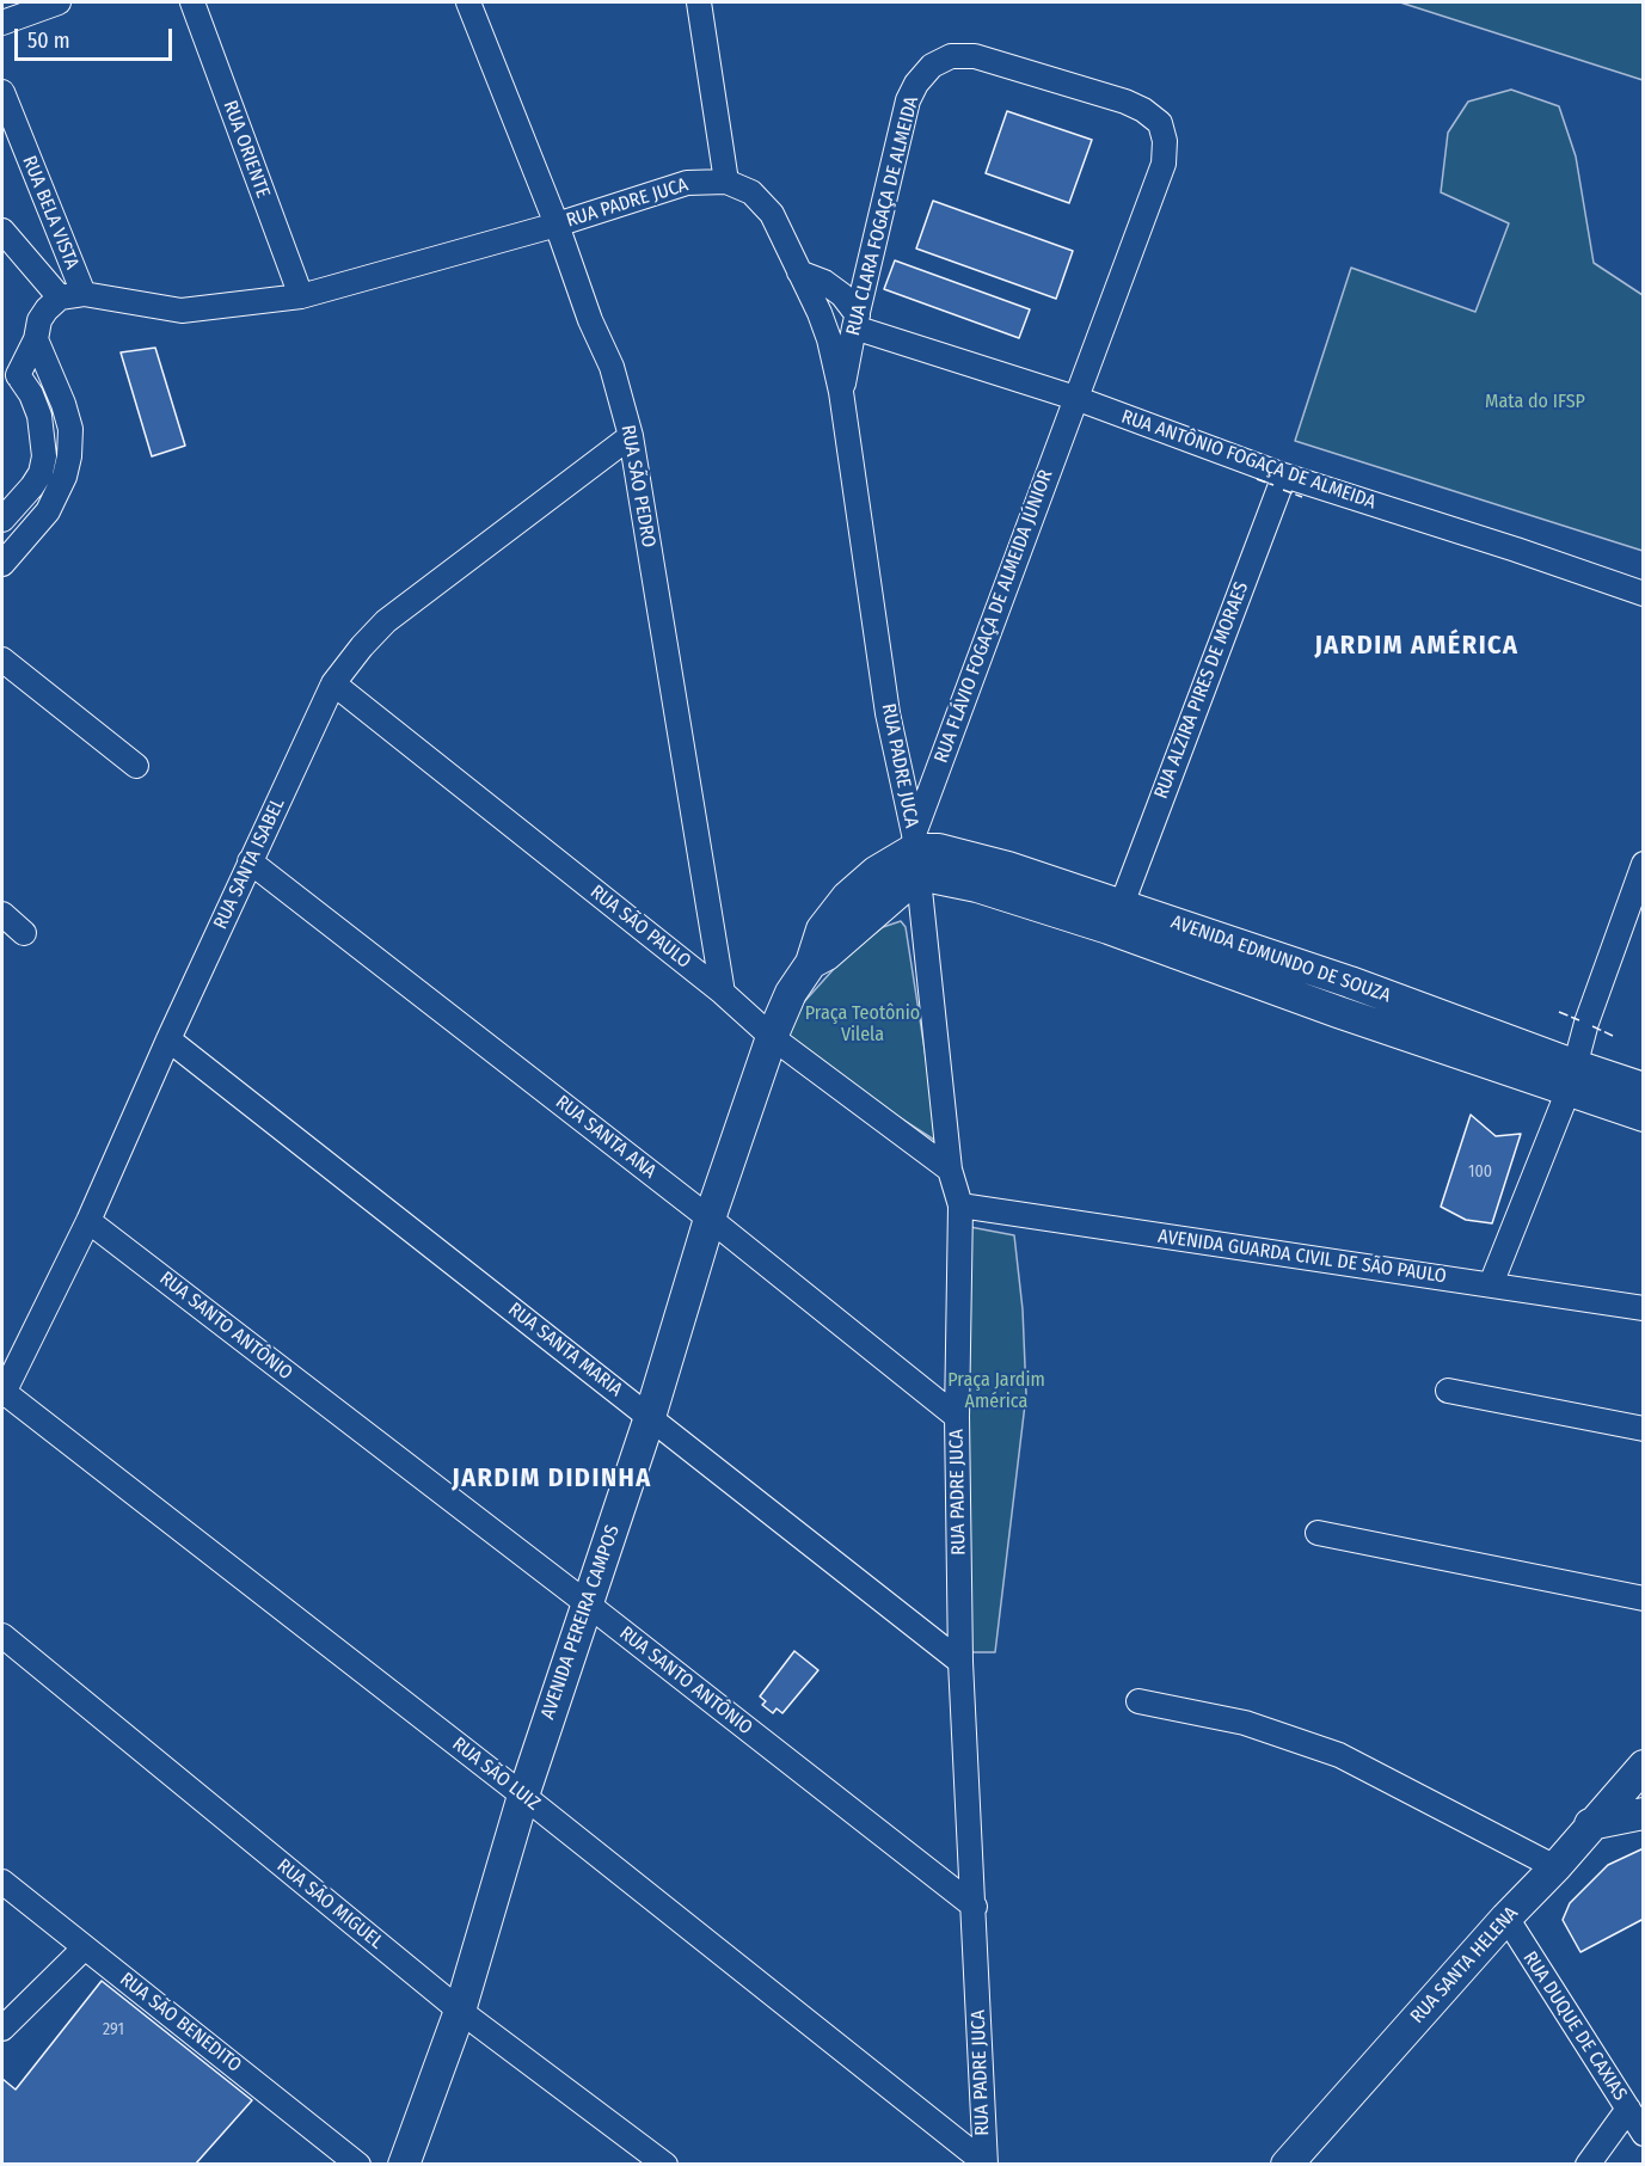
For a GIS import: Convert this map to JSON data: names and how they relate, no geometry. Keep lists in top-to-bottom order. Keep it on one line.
{"streets":{"main road":["AVENIDA EDMUNDO DE SOUZA","AVENIDA PEREIRA CAMPOS","RUA SANTA HELENA"],"street":["RUA ORIENTE","RUA PADRE JUCA","RUA BELA VISTA","RUA CLARA FOGAÇA DE ALMEIDA","RUA ANTÔNIO FOGAÇA DE ALMEIDA","RUA SÃO PEDRO","RUA FLÁVIO FOGAÇA DE ALMEIDA JÚNIOR","RUA ALZIRA PIRES DE MORAES","RUA SANTA ISABEL","RUA SÃO PAULO","RUA SANTA ANA","AVENIDA GUARDA CIVIL DE SÃO PAULO","RUA SANTO ANTÔNIO","RUA SANTA MARIA","RUA SÃO LUIZ","RUA SÃO MIGUEL","RUA SÃO BENEDITO","RUA DUQUE DE CAXIAS"]},"crossings":[["RUA ORIENTE","RUA PADRE JUCA"],["RUA PADRE JUCA","RUA BELA VISTA"],["RUA PADRE JUCA","RUA CLARA FOGAÇA DE ALMEIDA"],["RUA PADRE JUCA","RUA SÃO PEDRO"],["RUA PADRE JUCA","RUA FLÁVIO FOGAÇA DE ALMEIDA JÚNIOR"],["RUA PADRE JUCA","RUA SÃO PAULO"],["RUA PADRE JUCA","AVENIDA EDMUNDO DE SOUZA"],["RUA PADRE JUCA","RUA SANTA ANA"],["RUA PADRE JUCA","AVENIDA GUARDA CIVIL DE SÃO PAULO"],["RUA PADRE JUCA","RUA SANTO ANTÔNIO"],["RUA PADRE JUCA","RUA SANTA MARIA"],["RUA PADRE JUCA","AVENIDA PEREIRA CAMPOS"],["RUA PADRE JUCA","RUA SÃO LUIZ"],["RUA CLARA FOGAÇA DE ALMEIDA","RUA ANTÔNIO FOGAÇA DE ALMEIDA"],["RUA CLARA FOGAÇA DE ALMEIDA","RUA FLÁVIO FOGAÇA DE ALMEIDA JÚNIOR"],["RUA ANTÔNIO FOGAÇA DE ALMEIDA","RUA FLÁVIO FOGAÇA DE ALMEIDA JÚNIOR"],["RUA ANTÔNIO FOGAÇA DE ALMEIDA","RUA ALZIRA PIRES DE MORAES"],["RUA SÃO PEDRO","RUA SANTA ISABEL"],["RUA SÃO PEDRO","RUA SÃO PAULO"],["RUA FLÁVIO FOGAÇA DE ALMEIDA JÚNIOR","AVENIDA EDMUNDO DE SOUZA"],["RUA FLÁVIO FOGAÇA DE ALMEIDA JÚNIOR","AVENIDA PEREIRA CAMPOS"],["RUA ALZIRA PIRES DE MORAES","AVENIDA EDMUNDO DE SOUZA"],["RUA SANTA ISABEL","RUA SÃO PAULO"],["RUA SANTA ISABEL","RUA SANTA ANA"],["RUA SANTA ISABEL","RUA SANTO ANTÔNIO"],["RUA SANTA ISABEL","RUA SANTA MARIA"],["RUA SANTA ISABEL","RUA SÃO LUIZ"],["RUA SÃO PAULO","AVENIDA PEREIRA CAMPOS"],["AVENIDA EDMUNDO DE SOUZA","AVENIDA PEREIRA CAMPOS"],["RUA SANTA ANA","AVENIDA PEREIRA CAMPOS"],["RUA SANTO ANTÔNIO","AVENIDA PEREIRA CAMPOS"],["RUA SANTA MARIA","AVENIDA PEREIRA CAMPOS"],["AVENIDA PEREIRA CAMPOS","RUA SÃO LUIZ"],["AVENIDA PEREIRA CAMPOS","RUA SÃO MIGUEL"],["RUA SANTA HELENA","RUA DUQUE DE CAXIAS"]],"districts":["JARDIM AMÉRICA","JARDIM DIDINHA"],"parks":["Mata do IFSP","Praça Teotônio Vilela","Praça Jardim América"],"house_numbers":["100","291"],"scale_bar":"50 m"}
